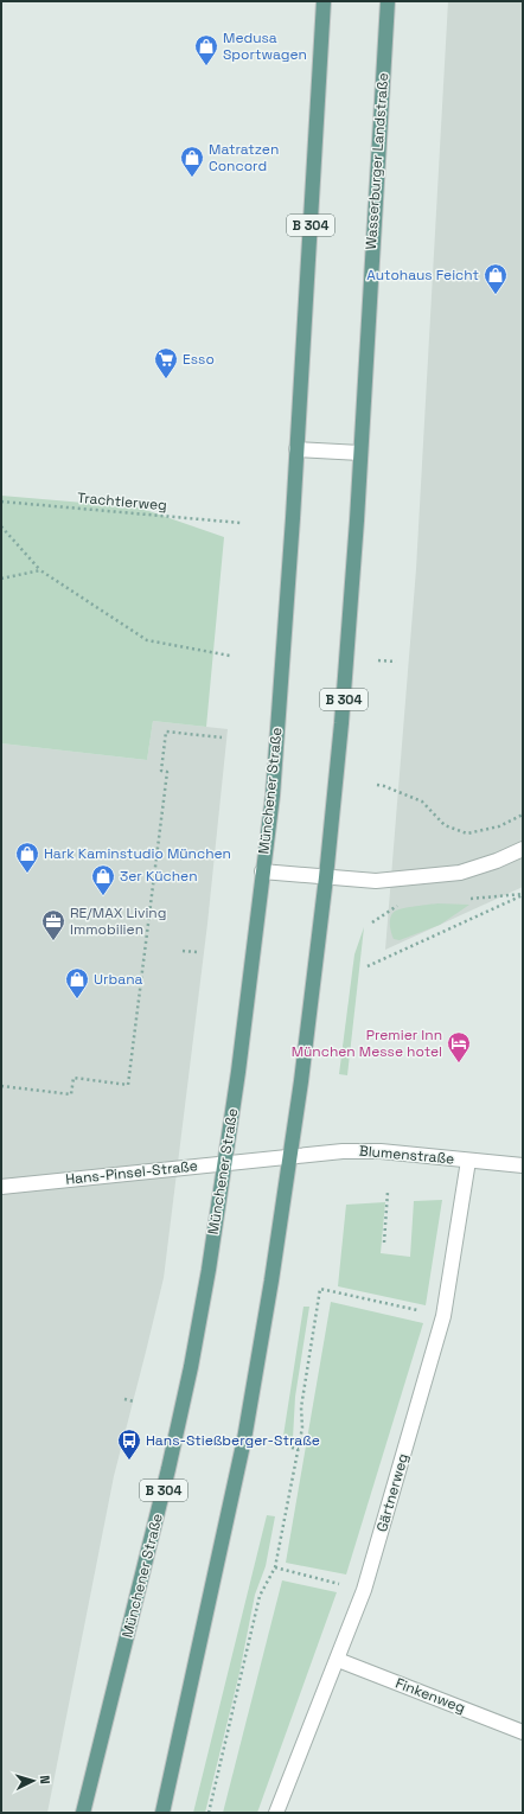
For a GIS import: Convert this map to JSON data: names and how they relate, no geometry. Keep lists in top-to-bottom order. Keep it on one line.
{"streets":{"main road":["Wasserburger Landstraße","B 304","Münchener Straße"],"street":["Blumenstraße","Hans-Pinsel-Straße","Gärtnerweg","Finkenweg"],"path":["Trachtlerweg"]},"crossings":[["Wasserburger Landstraße","B 304"],["B 304","Münchener Straße"],["B 304","Blumenstraße"],["B 304","Hans-Pinsel-Straße"],["Münchener Straße","Hans-Pinsel-Straße"],["Blumenstraße","Hans-Pinsel-Straße"],["Blumenstraße","Gärtnerweg"],["Gärtnerweg","Finkenweg"]],"places":{"shop":["Medusa Sportwagen","Matratzen Concord","Autohaus Feicht","Hark Kaminstudio München","3er Küchen","Urbana"],"supermarket":["Esso"],"office":["RE/MAX Living Immobilien"],"hotel":["Premier Inn München Messe hotel"],"bus stop":["Hans-Stießberger-Straße"]},"north":"right"}
